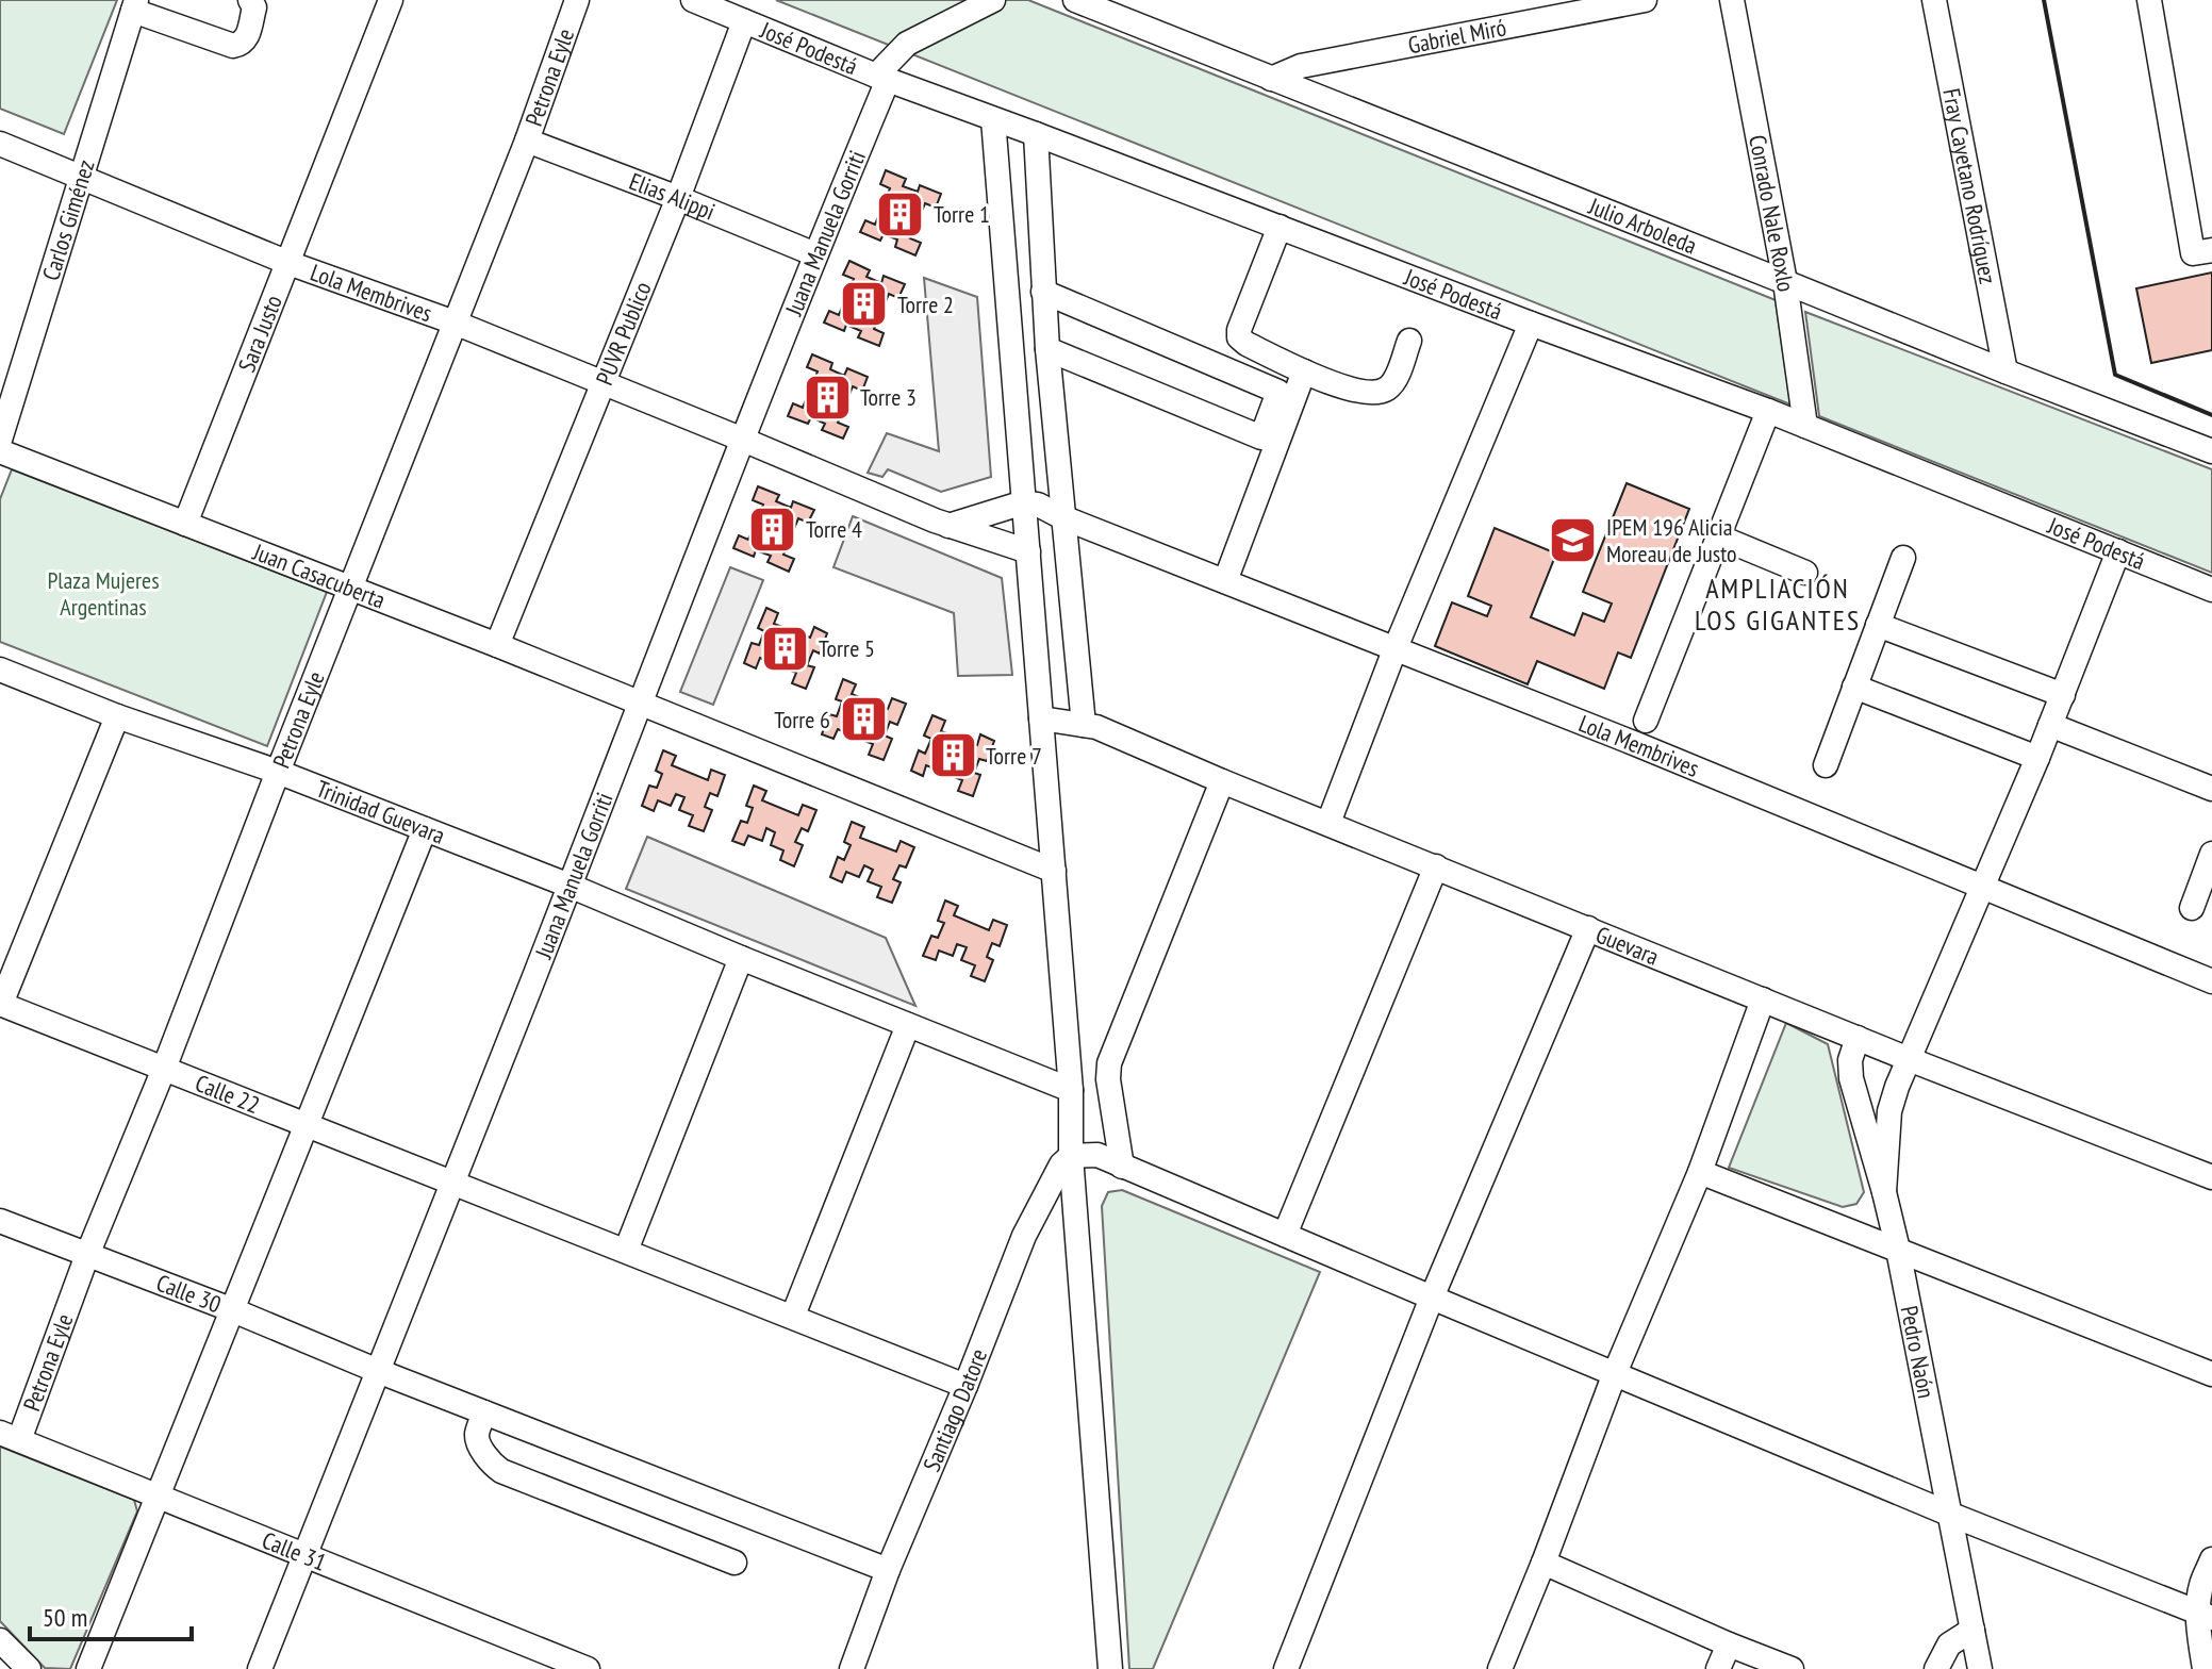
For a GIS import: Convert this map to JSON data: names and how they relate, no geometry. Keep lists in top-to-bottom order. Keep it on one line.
{"streets":{"street":["Gabriel Miró","José Podestá","Petrona Eyle","Fray Cayetano Rodríguez","Elias Alippi","Conrado Nale Roxlo","Carlos Giménez","Julio Arboleda","Juana Manuela Gorriti","Lola Membrives","Sara Justo","PUVR Publico","Juan Casacuberta","Trinidad Guevara","Guevara","Calle 22","Calle 30","Pedro Naón","Santiago Datore","Calle 31"]},"crossings":[["Gabriel Miró","Julio Arboleda"],["José Podestá","Conrado Nale Roxlo"],["José Podestá","Juana Manuela Gorriti"],["José Podestá","PUVR Publico"],["Petrona Eyle","Elias Alippi"],["Petrona Eyle","Lola Membrives"],["Petrona Eyle","Juan Casacuberta"],["Petrona Eyle","Trinidad Guevara"],["Petrona Eyle","Calle 22"],["Petrona Eyle","Calle 30"],["Petrona Eyle","Calle 31"],["Fray Cayetano Rodríguez","Julio Arboleda"],["Elias Alippi","Juana Manuela Gorriti"],["Elias Alippi","PUVR Publico"],["Conrado Nale Roxlo","Julio Arboleda"],["Carlos Giménez","Lola Membrives"],["Juana Manuela Gorriti","Lola Membrives"],["Juana Manuela Gorriti","Juan Casacuberta"],["Juana Manuela Gorriti","Trinidad Guevara"],["Juana Manuela Gorriti","Calle 22"],["Juana Manuela Gorriti","Calle 30"],["Juana Manuela Gorriti","Calle 31"],["Lola Membrives","Sara Justo"],["Lola Membrives","PUVR Publico"],["Sara Justo","Juan Casacuberta"],["PUVR Publico","Juan Casacuberta"],["Guevara","Pedro Naón"],["Calle 22","Santiago Datore"],["Calle 30","Santiago Datore"]],"districts":["AMPLIACIÓN LOS GIGANTES"],"parks":["Plaza Mujeres Argentinas"],"places":{"building":["Torre 1","Torre 2","Torre 3","Torre 4","Torre 5","Torre 6","Torre 7"],"school or university":["IPEM 196 Alicia Moreau de Justo"]},"scale_bar":"50 m"}
